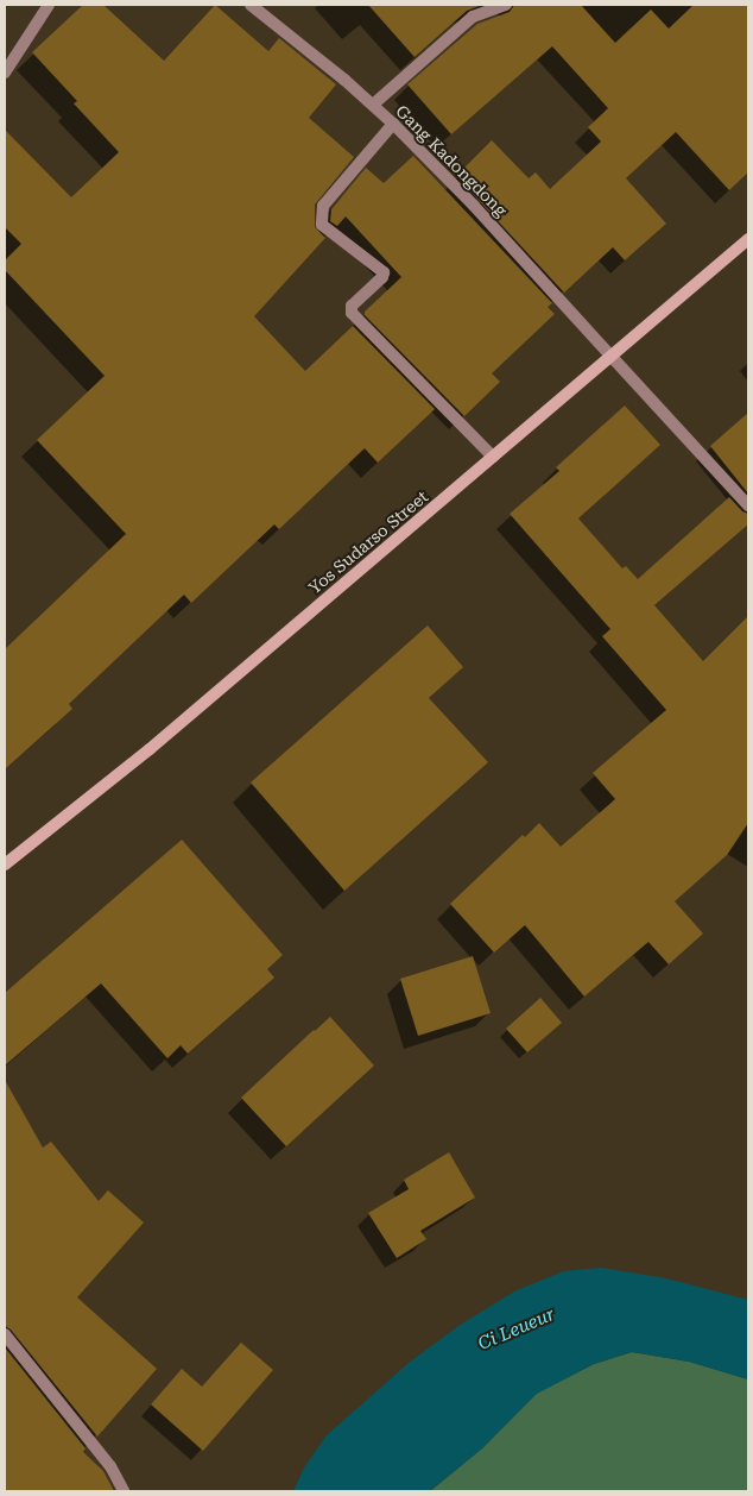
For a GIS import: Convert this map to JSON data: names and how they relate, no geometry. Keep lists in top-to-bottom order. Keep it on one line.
{"streets":{"main road":["Yos Sudarso Street"],"street":["Gang Kadongdong"]},"crossings":[["Gang Kadongdong","Yos Sudarso Street"]],"water":["Ci Leueur"]}
